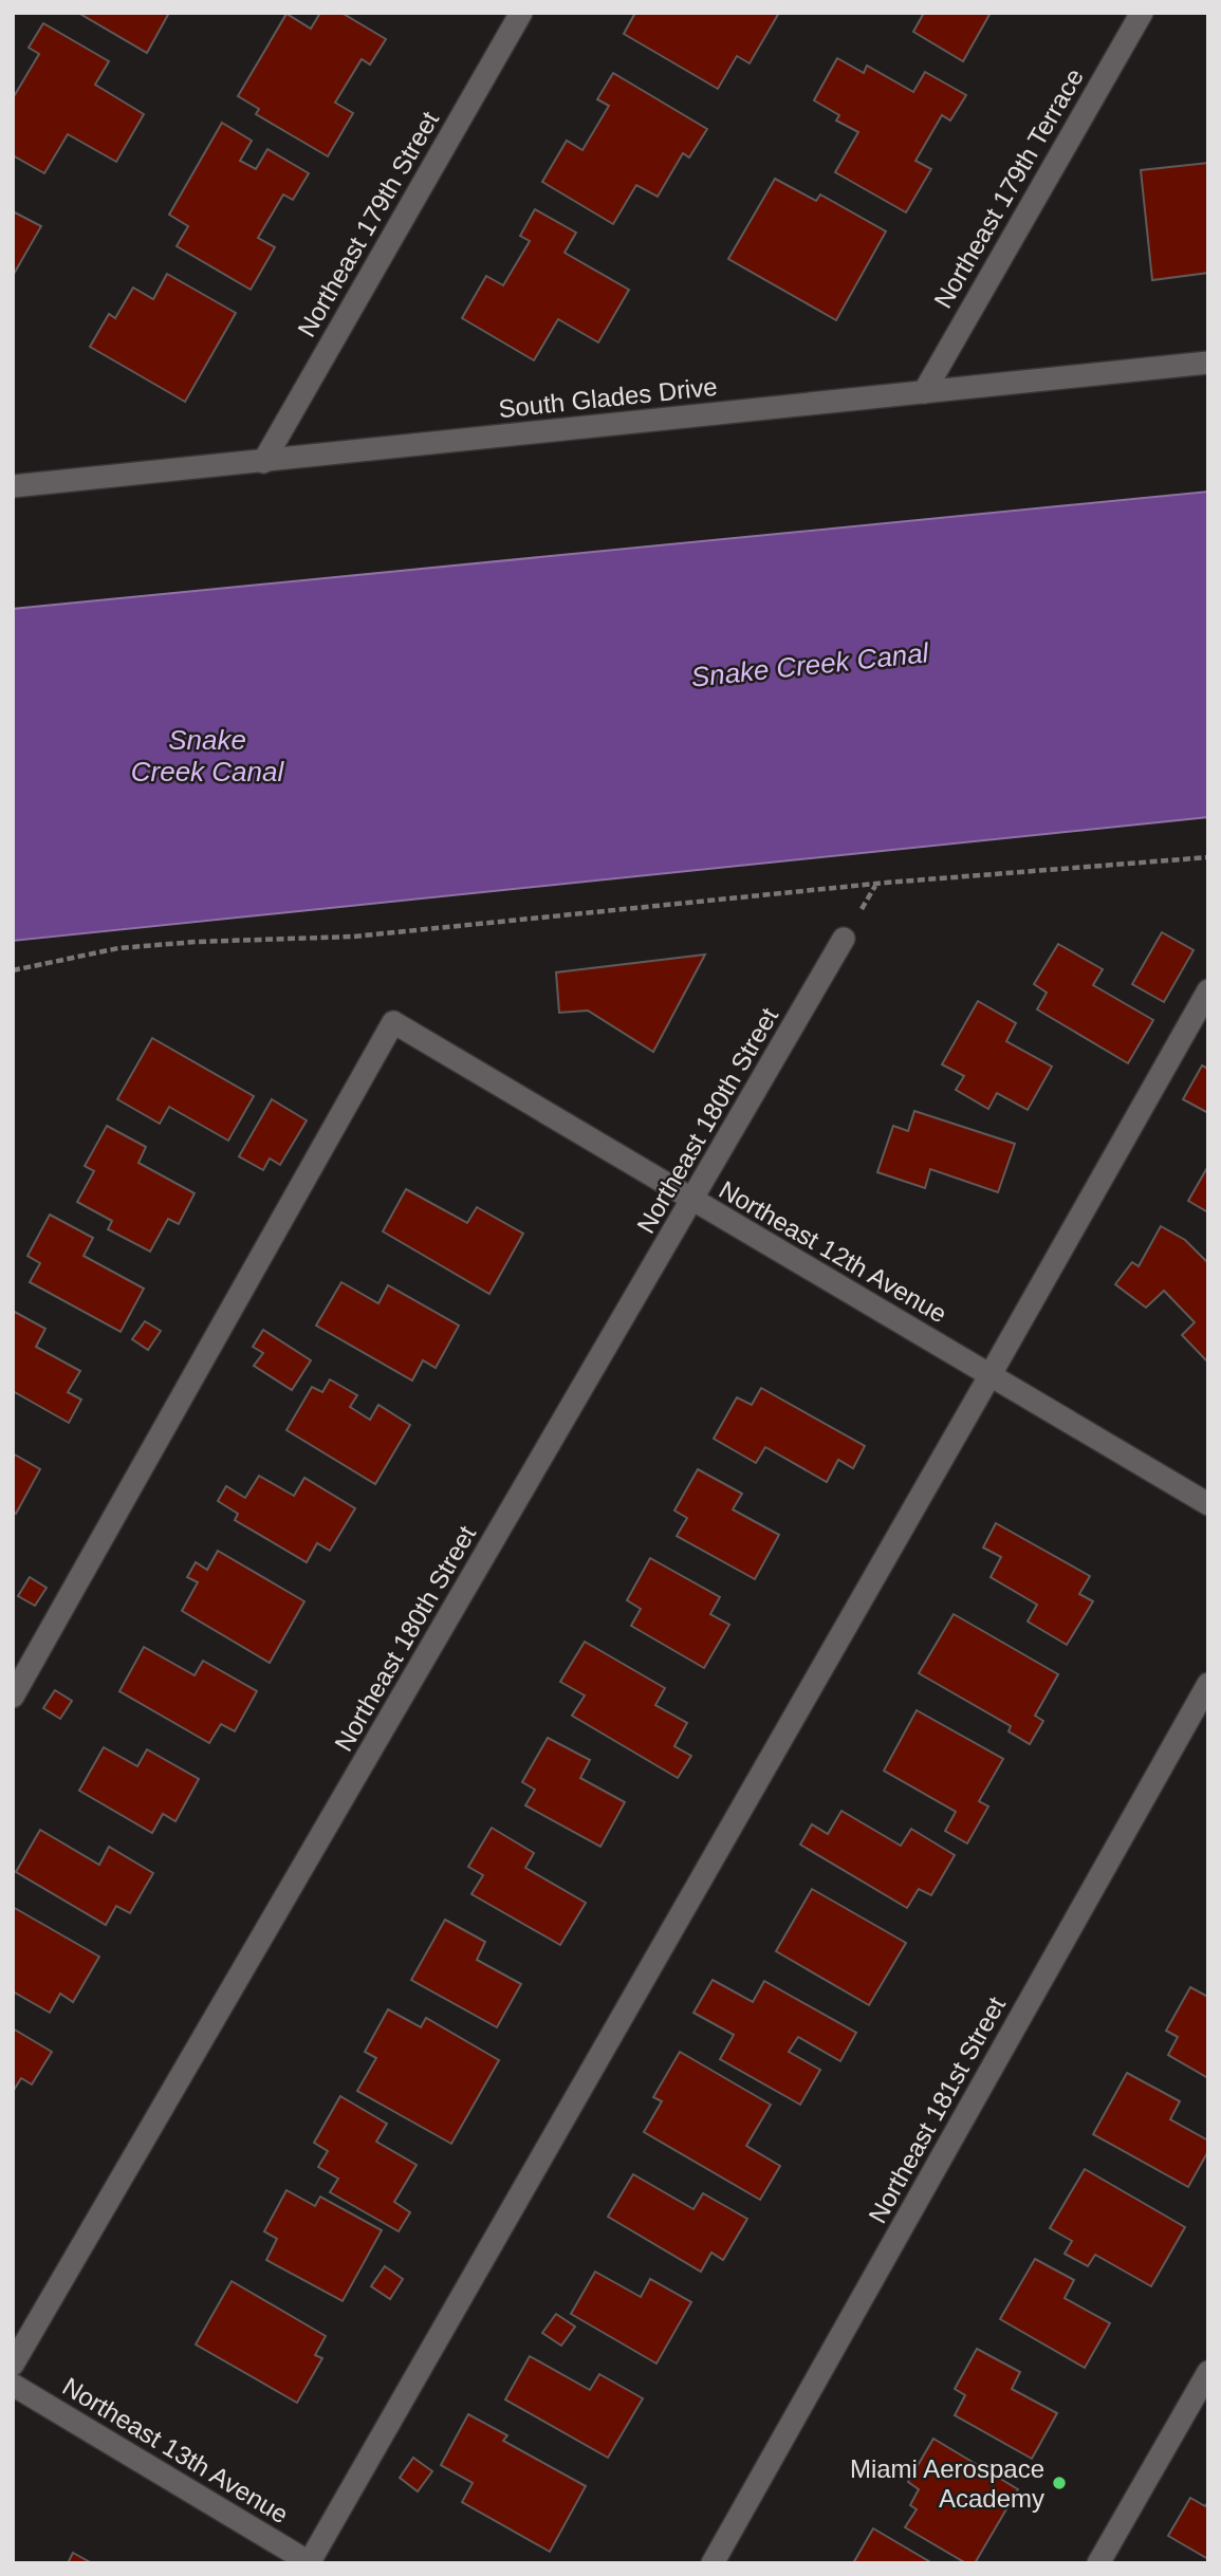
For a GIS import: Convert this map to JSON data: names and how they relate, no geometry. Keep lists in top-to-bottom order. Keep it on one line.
{"streets":{"street":["Northeast 179th Terrace","Northeast 179th Street","South Glades Drive","Northeast 180th Street","Northeast 12th Avenue","Northeast 181st Street","Northeast 13th Avenue"]},"crossings":[["Northeast 179th Terrace","South Glades Drive"],["Northeast 179th Street","South Glades Drive"],["Northeast 180th Street","Northeast 12th Avenue"]],"water":["Snake Creek Canal"],"places":["Miami Aerospace Academy"]}
